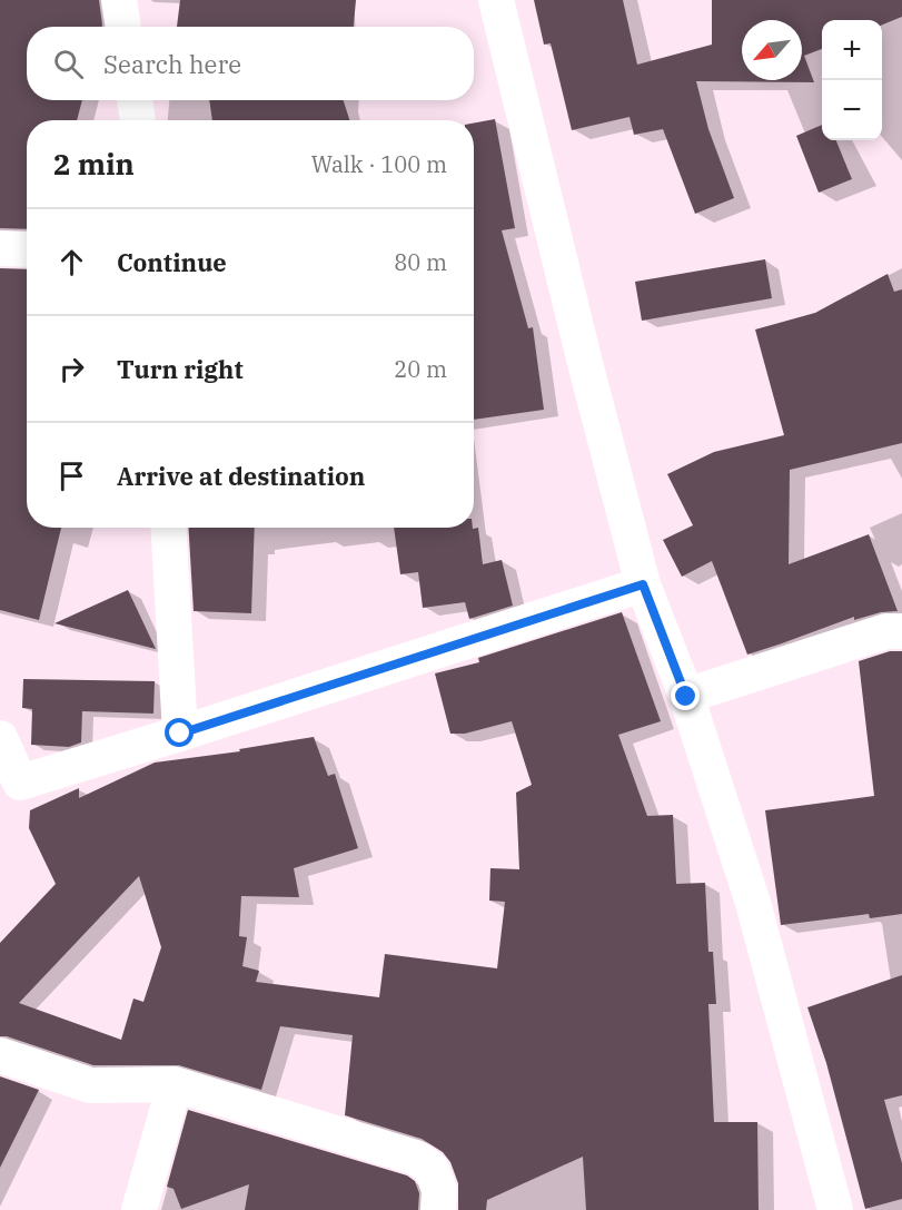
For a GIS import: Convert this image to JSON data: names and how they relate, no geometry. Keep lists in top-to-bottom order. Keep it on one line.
{"north":"bottom left","page":{"map_buttons":["+","−"],"search":"Search here","heading":["2 min","Walk · 100 m"],"list":[["Continue","80 m"],["Turn right","20 m"],"Arrive at destination"]}}
